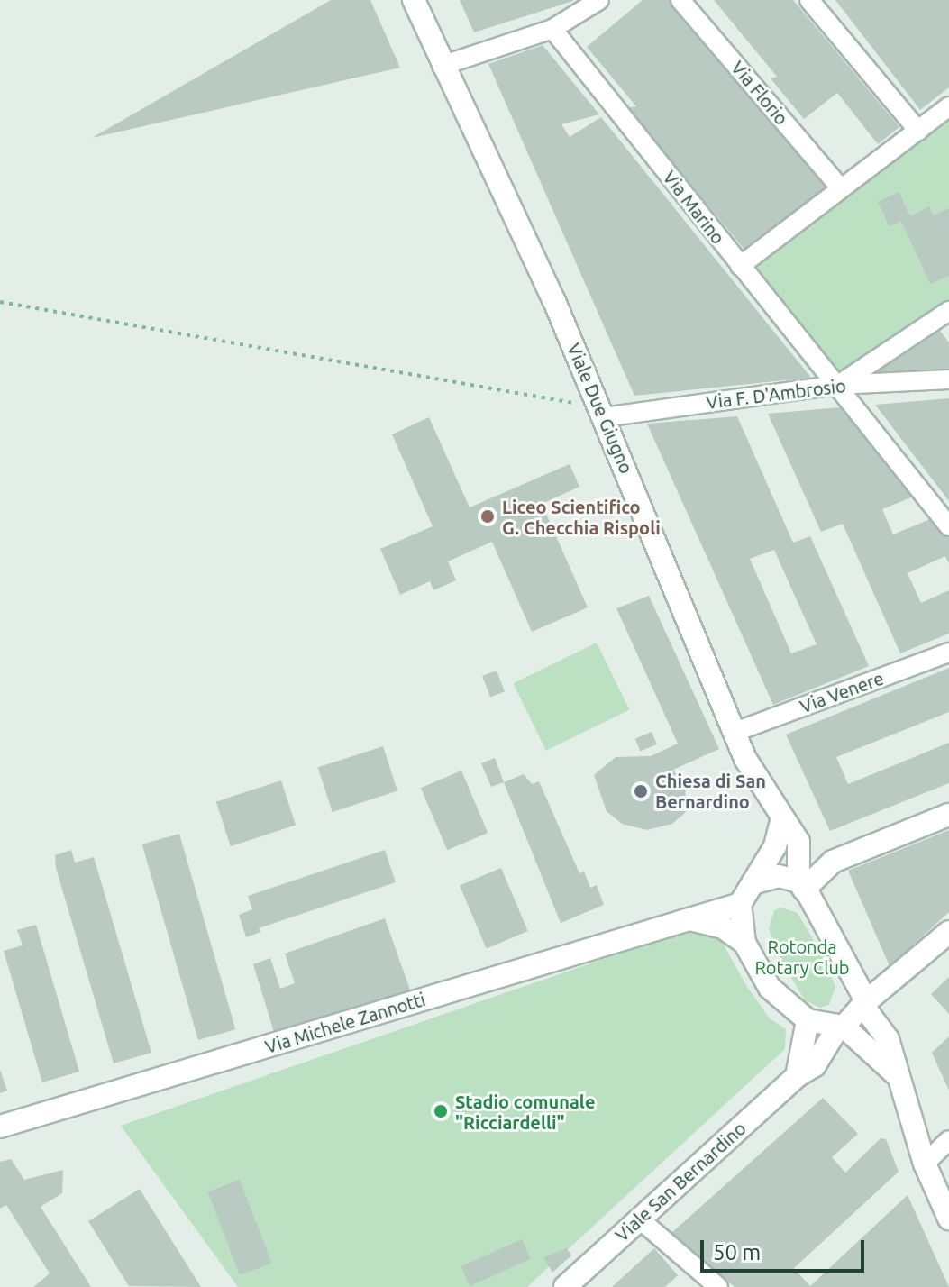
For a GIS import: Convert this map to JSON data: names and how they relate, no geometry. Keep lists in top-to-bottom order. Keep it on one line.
{"streets":{"main road":["Viale Due Giugno","Via Michele Zannotti","Viale San Bernardino"],"street":["Via Florio","Via Marino","Via F. D'Ambrosio","Via Venere"]},"crossings":[["Via Marino","Via F. D'Ambrosio"],["Via F. D'Ambrosio","Viale Due Giugno"],["Viale Due Giugno","Via Venere"]],"parks":["Rotonda Rotary Club"],"places":["Liceo Scientifico G. Checchia Rispoli","Chiesa di San Bernardino","Stadio comunale \"Ricciardelli\""],"scale_bar":"50 m"}
